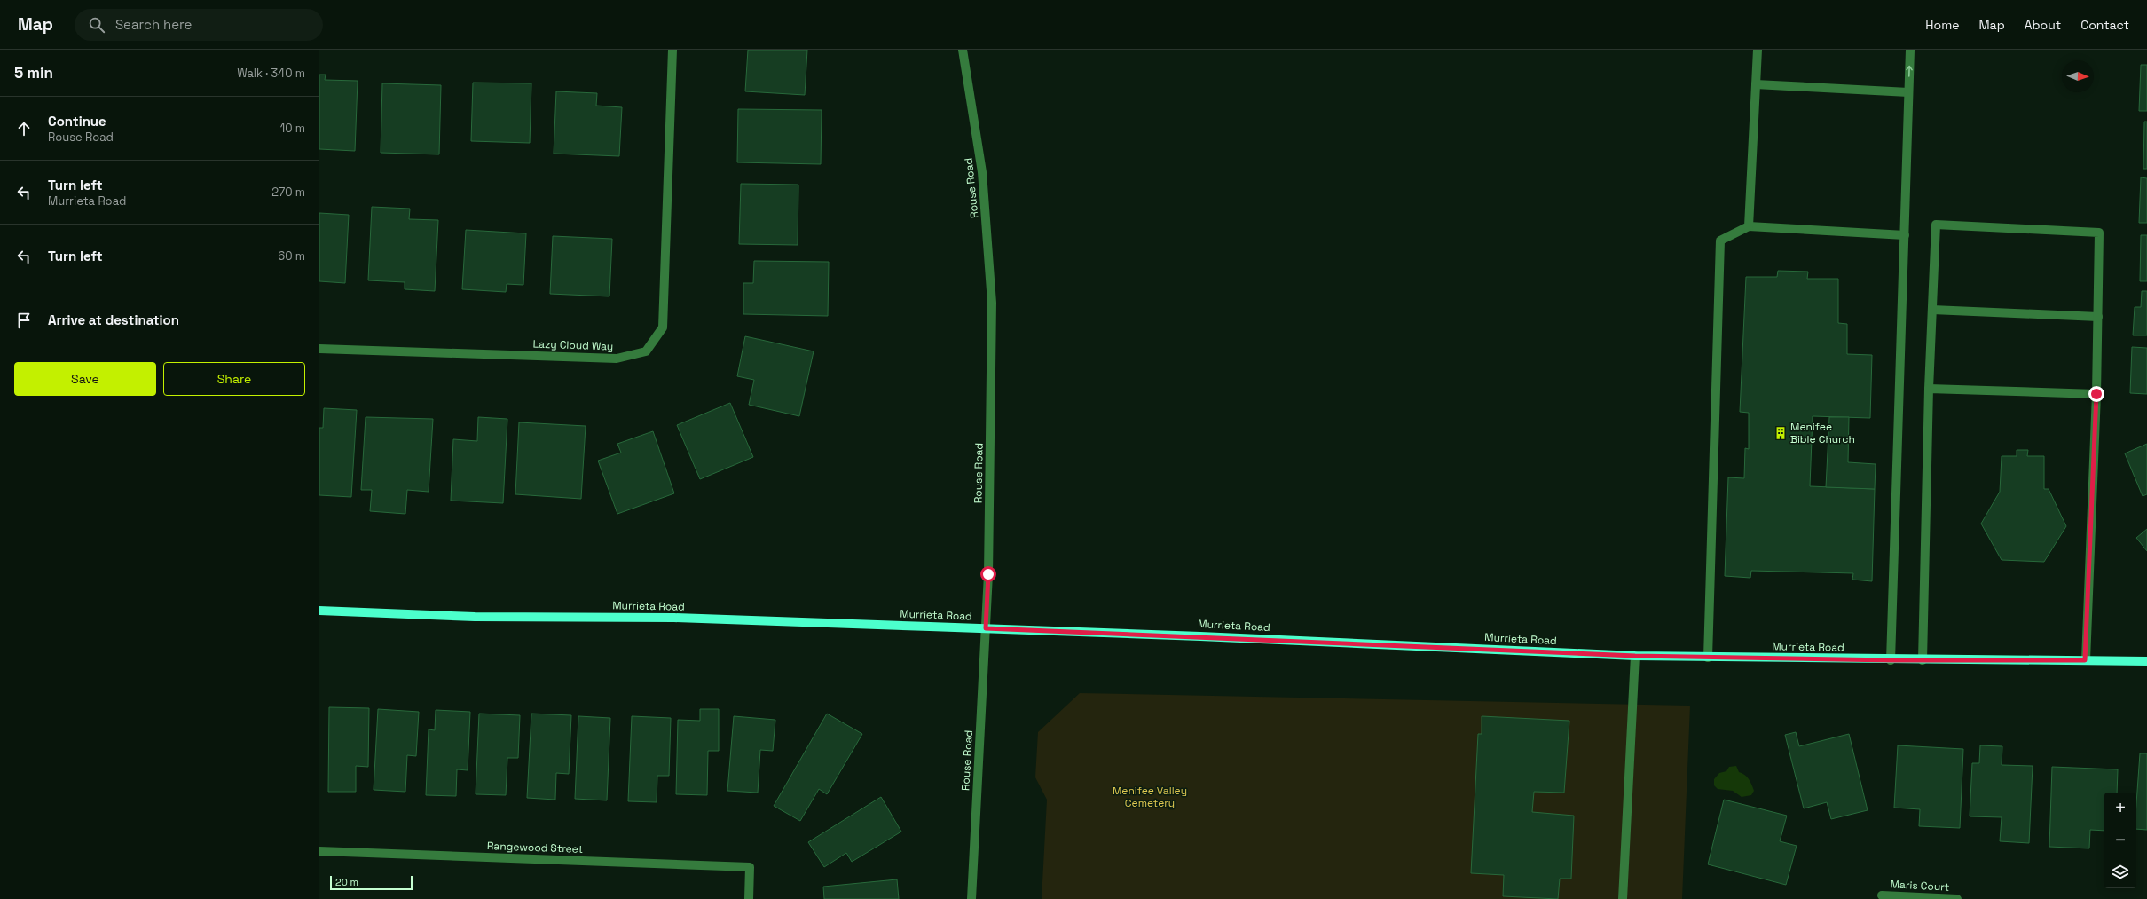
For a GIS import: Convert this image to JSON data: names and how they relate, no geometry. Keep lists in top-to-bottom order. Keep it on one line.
{"streets":{"main road":["Murrieta Road"],"street":["Rouse Road","Lazy Cloud Way","Rangewood Street","Maris Court"]},"crossings":[["Rouse Road","Murrieta Road"]],"parks":["Menifee Valley Cemetery"],"places":{"building":["Menifee Bible Church"]},"scale_bar":"20 m","north":"right","page":{"header":"Map","search":"Search here","nav":["Home","Map","About","Contact"],"heading":["5 min","Walk · 340 m"],"list":[["Continue","Rouse Road","10 m"],["Turn left","Murrieta Road","270 m"],["Turn left","60 m"],"Arrive at destination"],"buttons":["Save","Share"],"map_buttons":["+","−"],"scale":"20 m"}}
